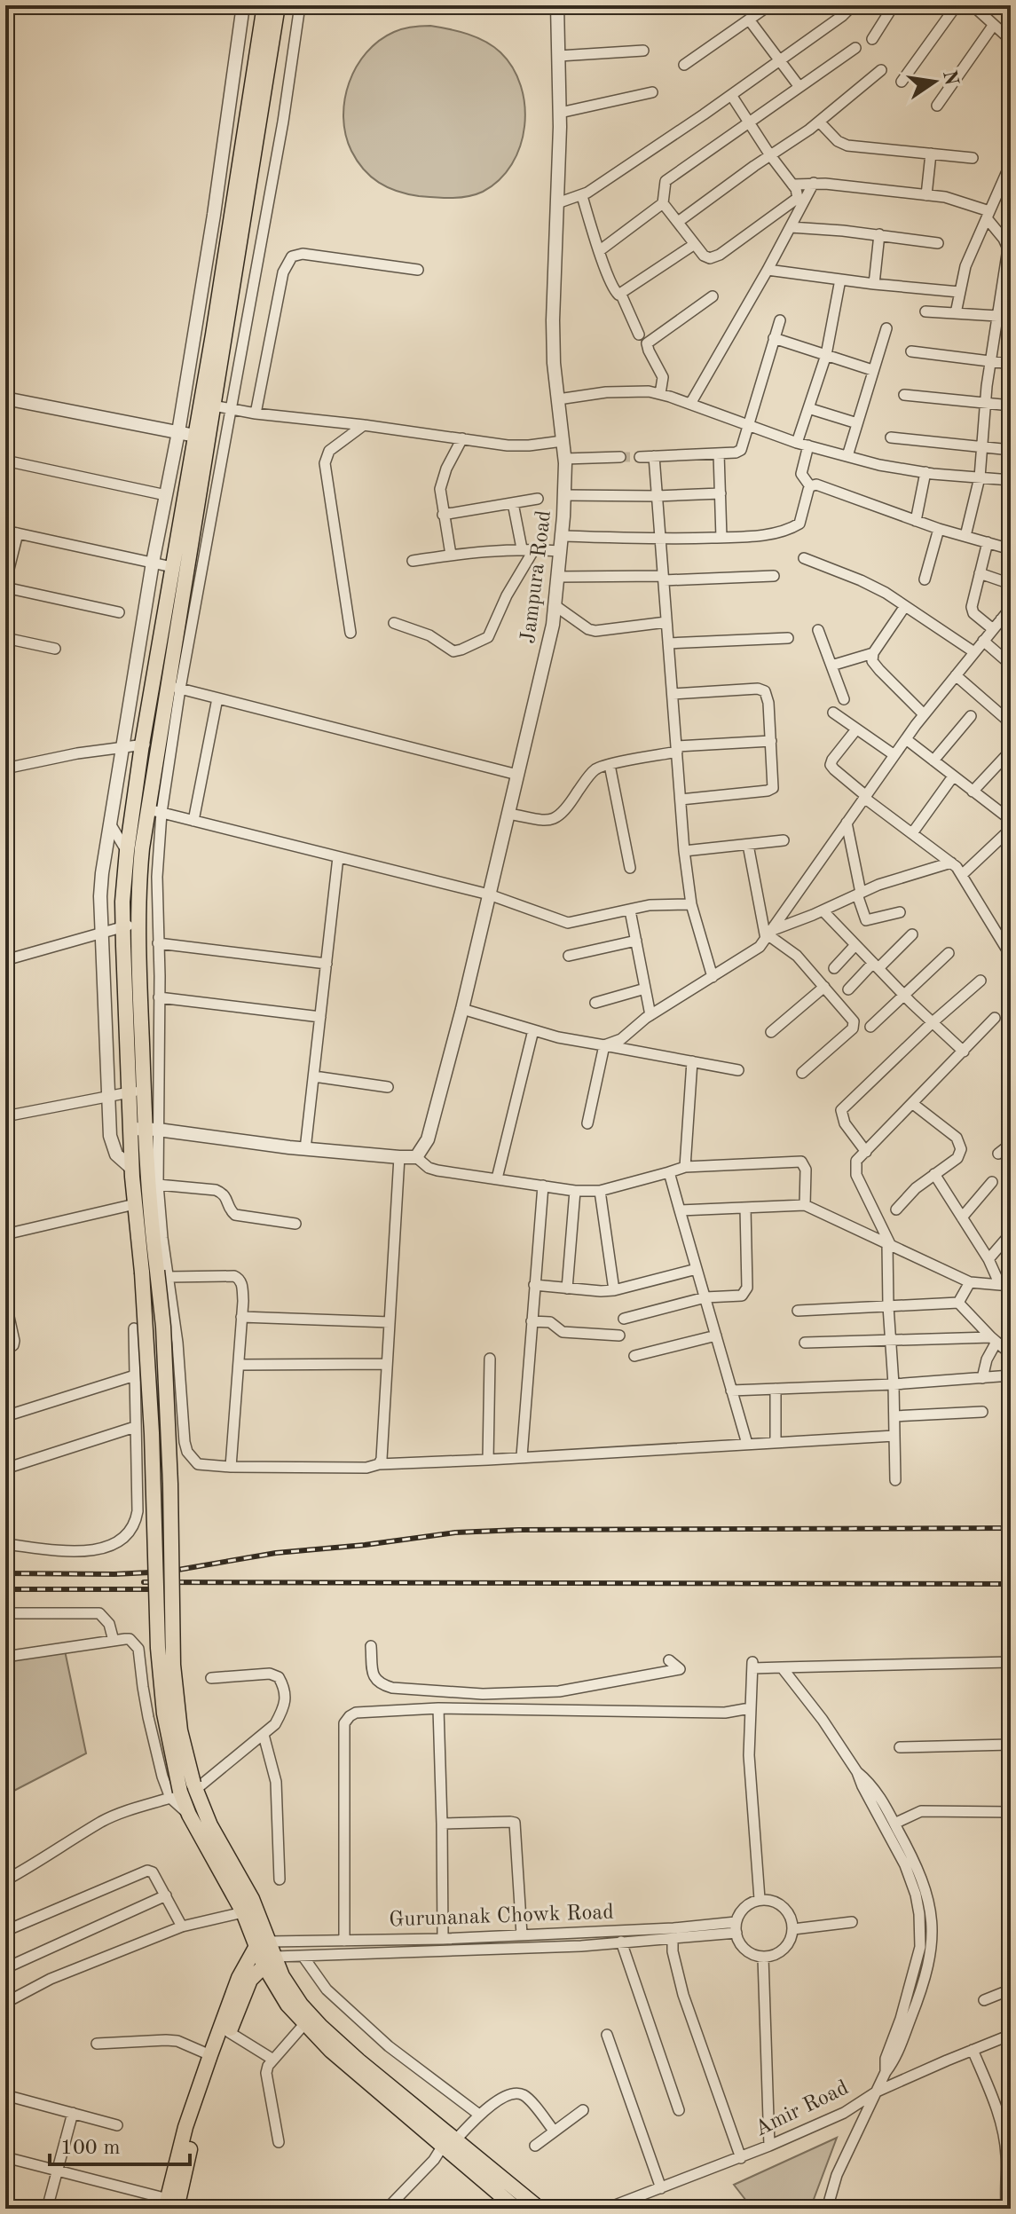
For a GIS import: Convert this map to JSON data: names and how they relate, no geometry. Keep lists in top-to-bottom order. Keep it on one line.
{"streets":{"street":["Jampura Road","Gurunanak Chowk Road","Amir Road"]},"scale_bar":"100 m","north":"right"}
